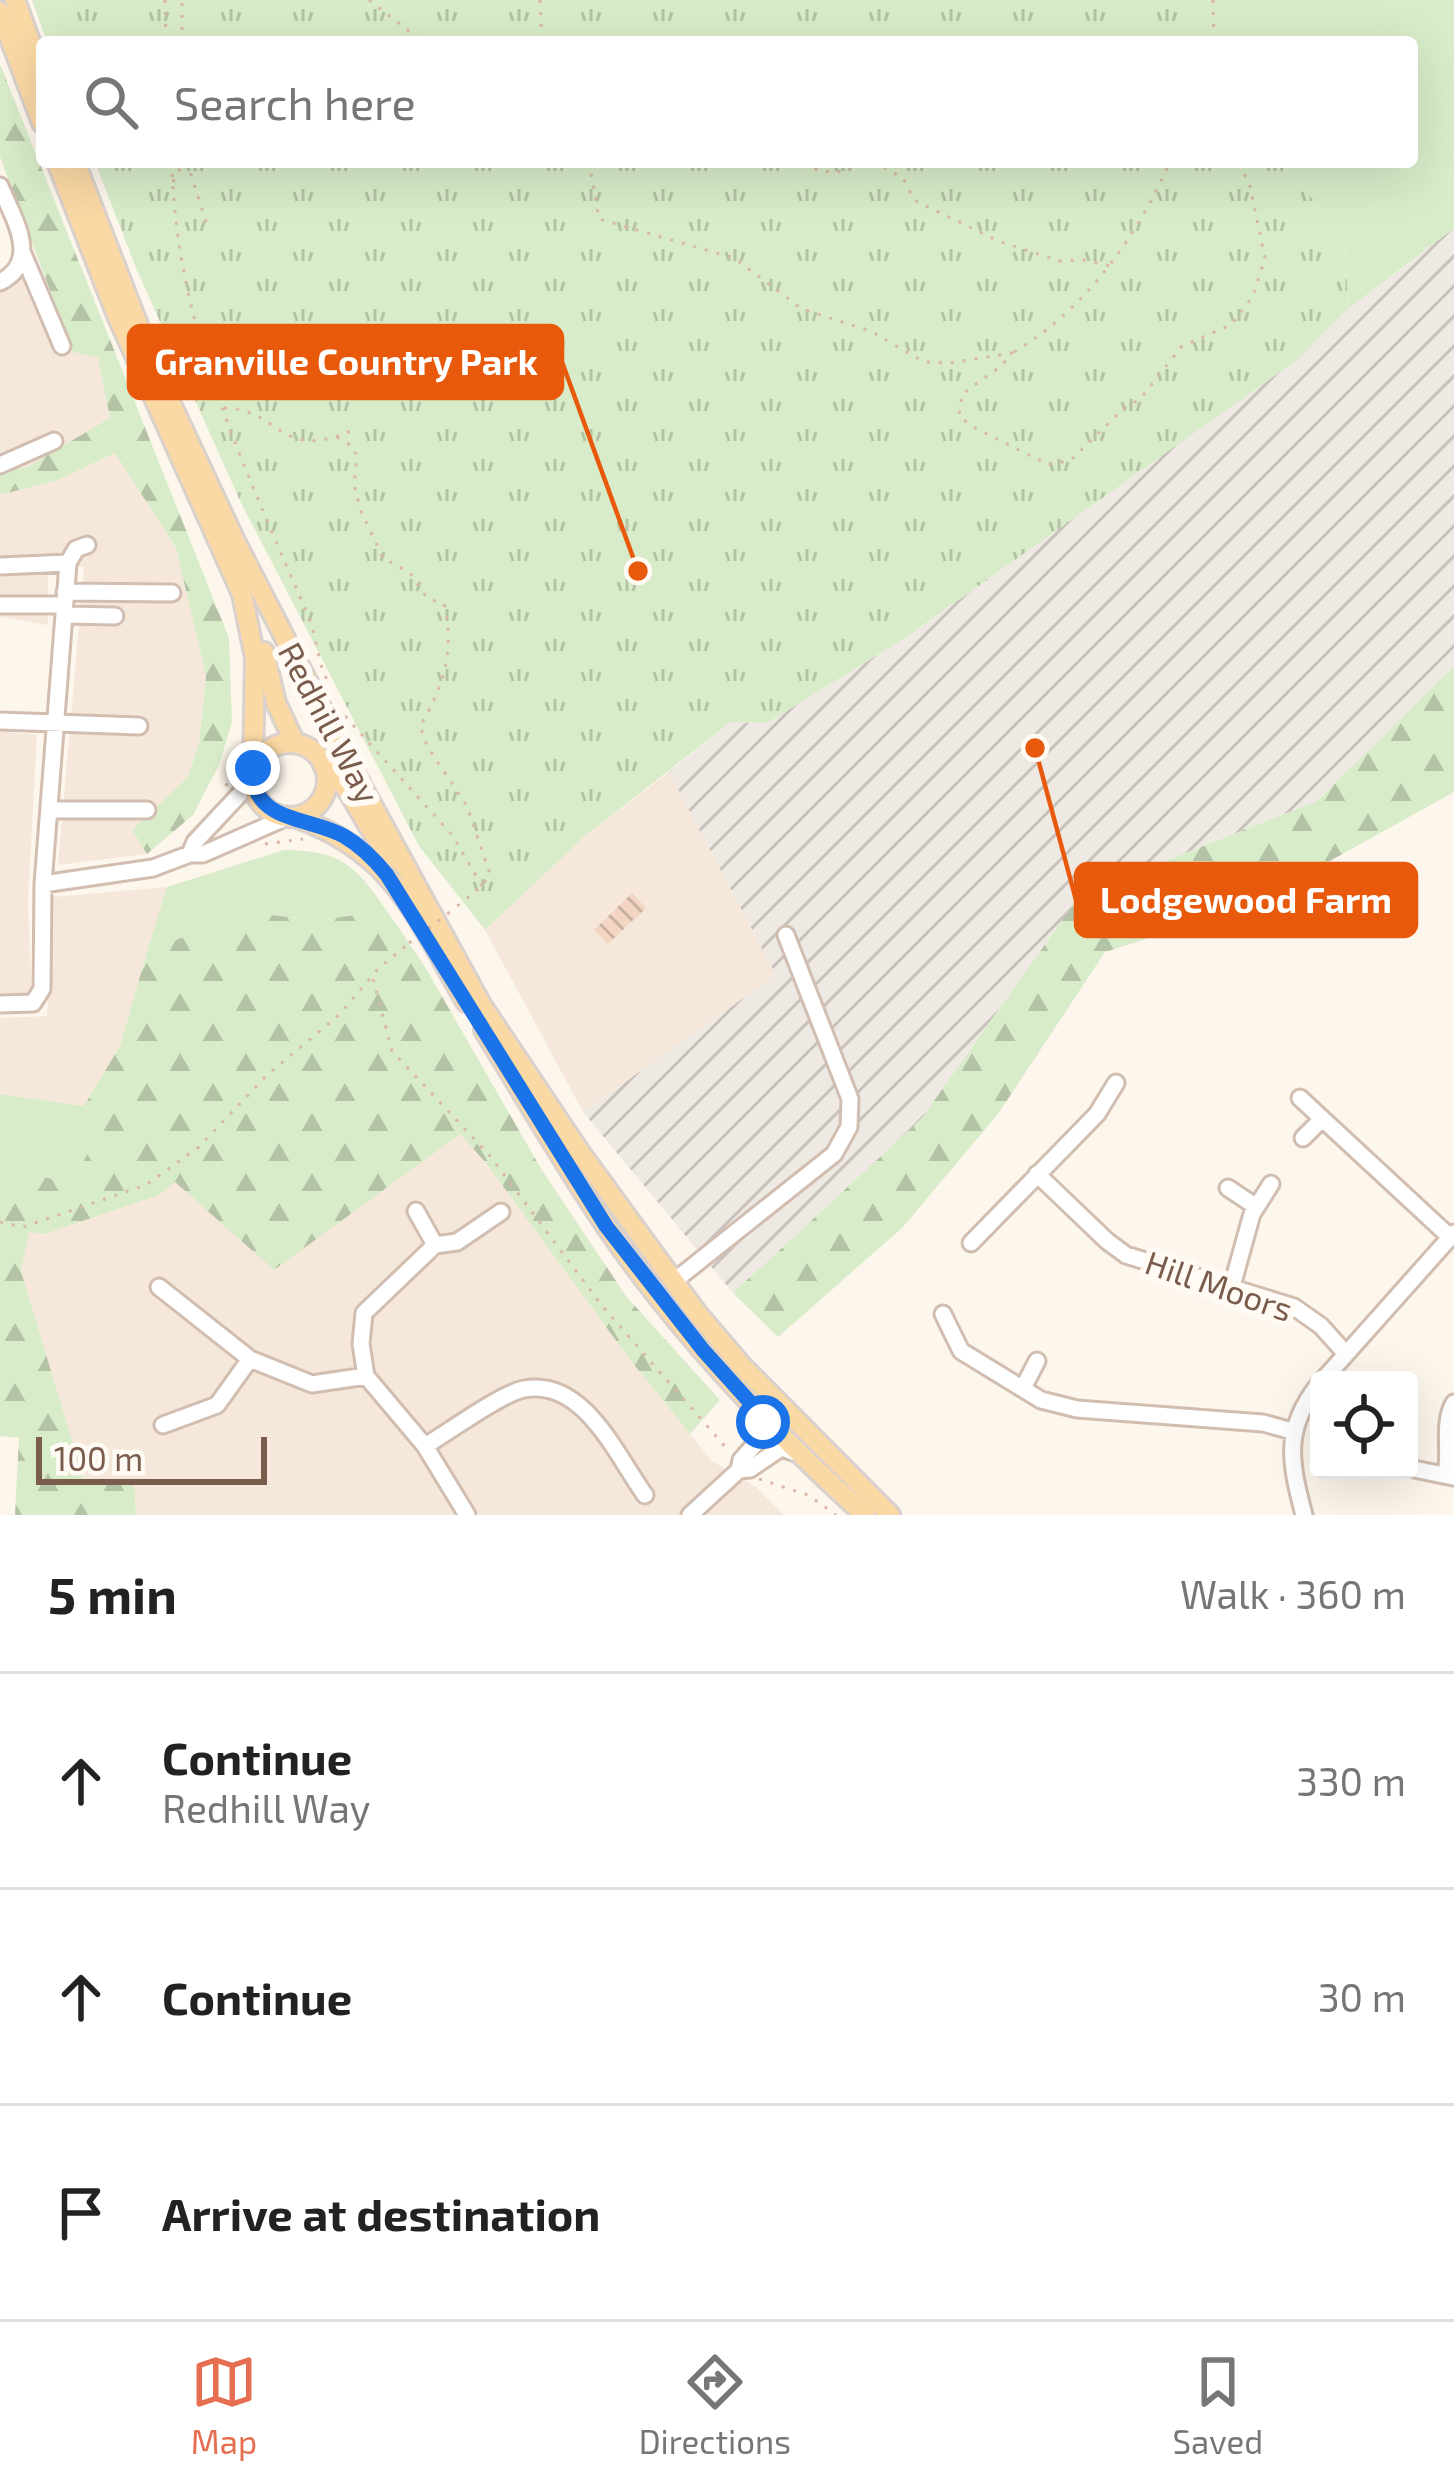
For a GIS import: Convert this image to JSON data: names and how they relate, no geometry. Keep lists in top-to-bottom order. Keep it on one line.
{"streets":{"main road":["Redhill Way"],"street":["Hill Moors"]},"places":["Granville Country Park","Lodgewood Farm"],"scale_bar":"100 m","page":{"search":"Search here","scale":"100 m","heading":["5 min","Walk · 360 m"],"list":[["Continue","Redhill Way","330 m"],["Continue","30 m"],"Arrive at destination"],"nav":["Map","Directions","Saved"]}}
